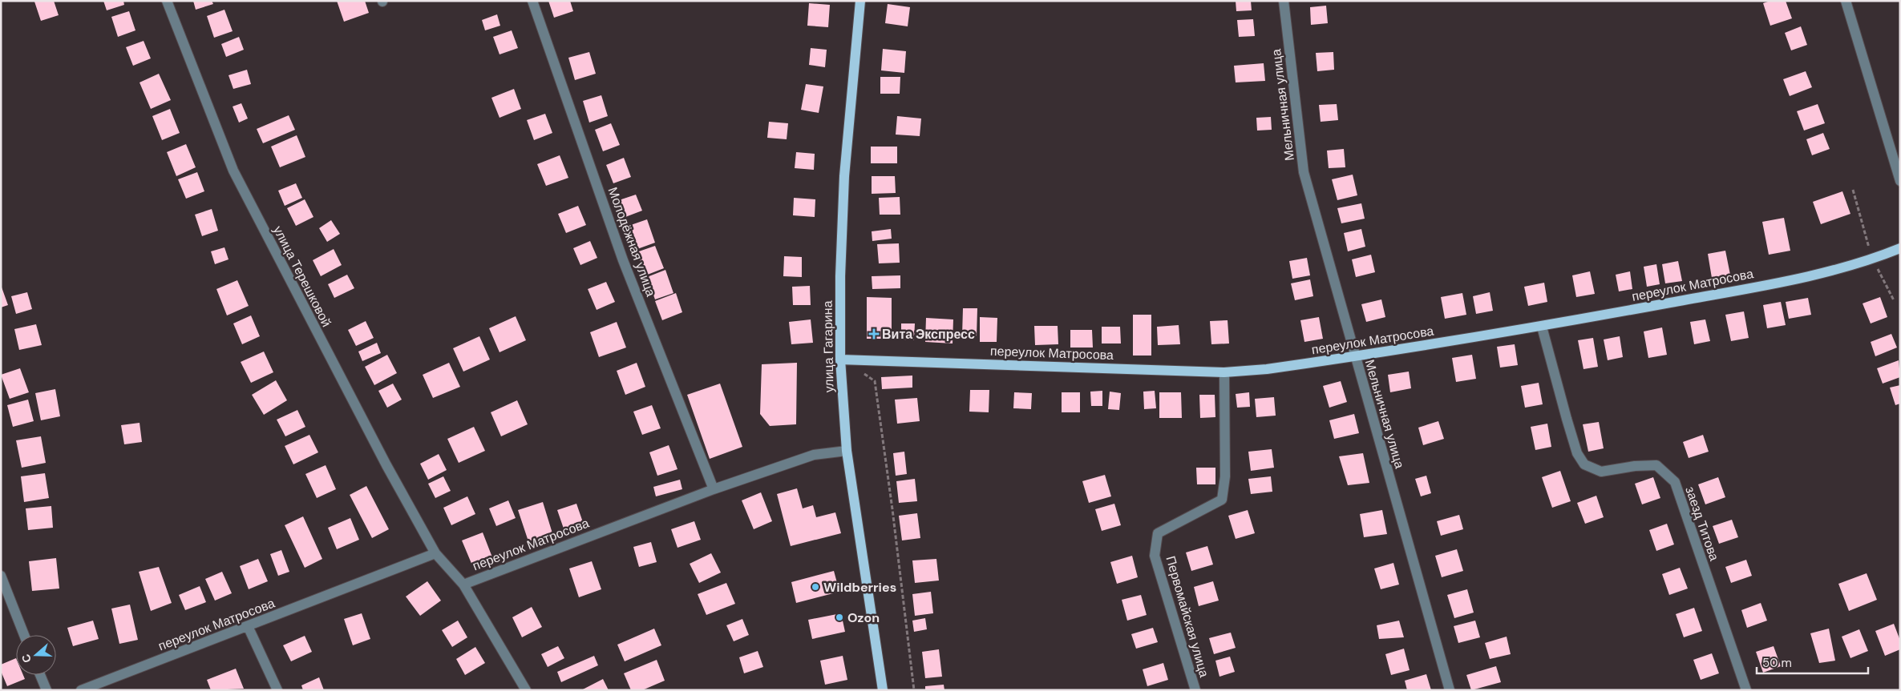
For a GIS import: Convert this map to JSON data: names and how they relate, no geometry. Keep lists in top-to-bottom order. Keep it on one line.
{"streets":{"main road":["переулок Матросова","улица Гагарина"],"street":["Мельничная улица","Молодёжная улица","улица Терешковой","заезд Титова","Первомайская улица"]},"crossings":[["Мельничная улица","переулок Матросова"],["Молодёжная улица","переулок Матросова"],["улица Терешковой","переулок Матросова"],["переулок Матросова","улица Гагарина"],["переулок Матросова","заезд Титова"],["переулок Матросова","Первомайская улица"]],"places":{"health":["Вита Экспресс"],"other":["Wildberries","Ozon"]},"scale_bar":"50 m","north":"left"}
